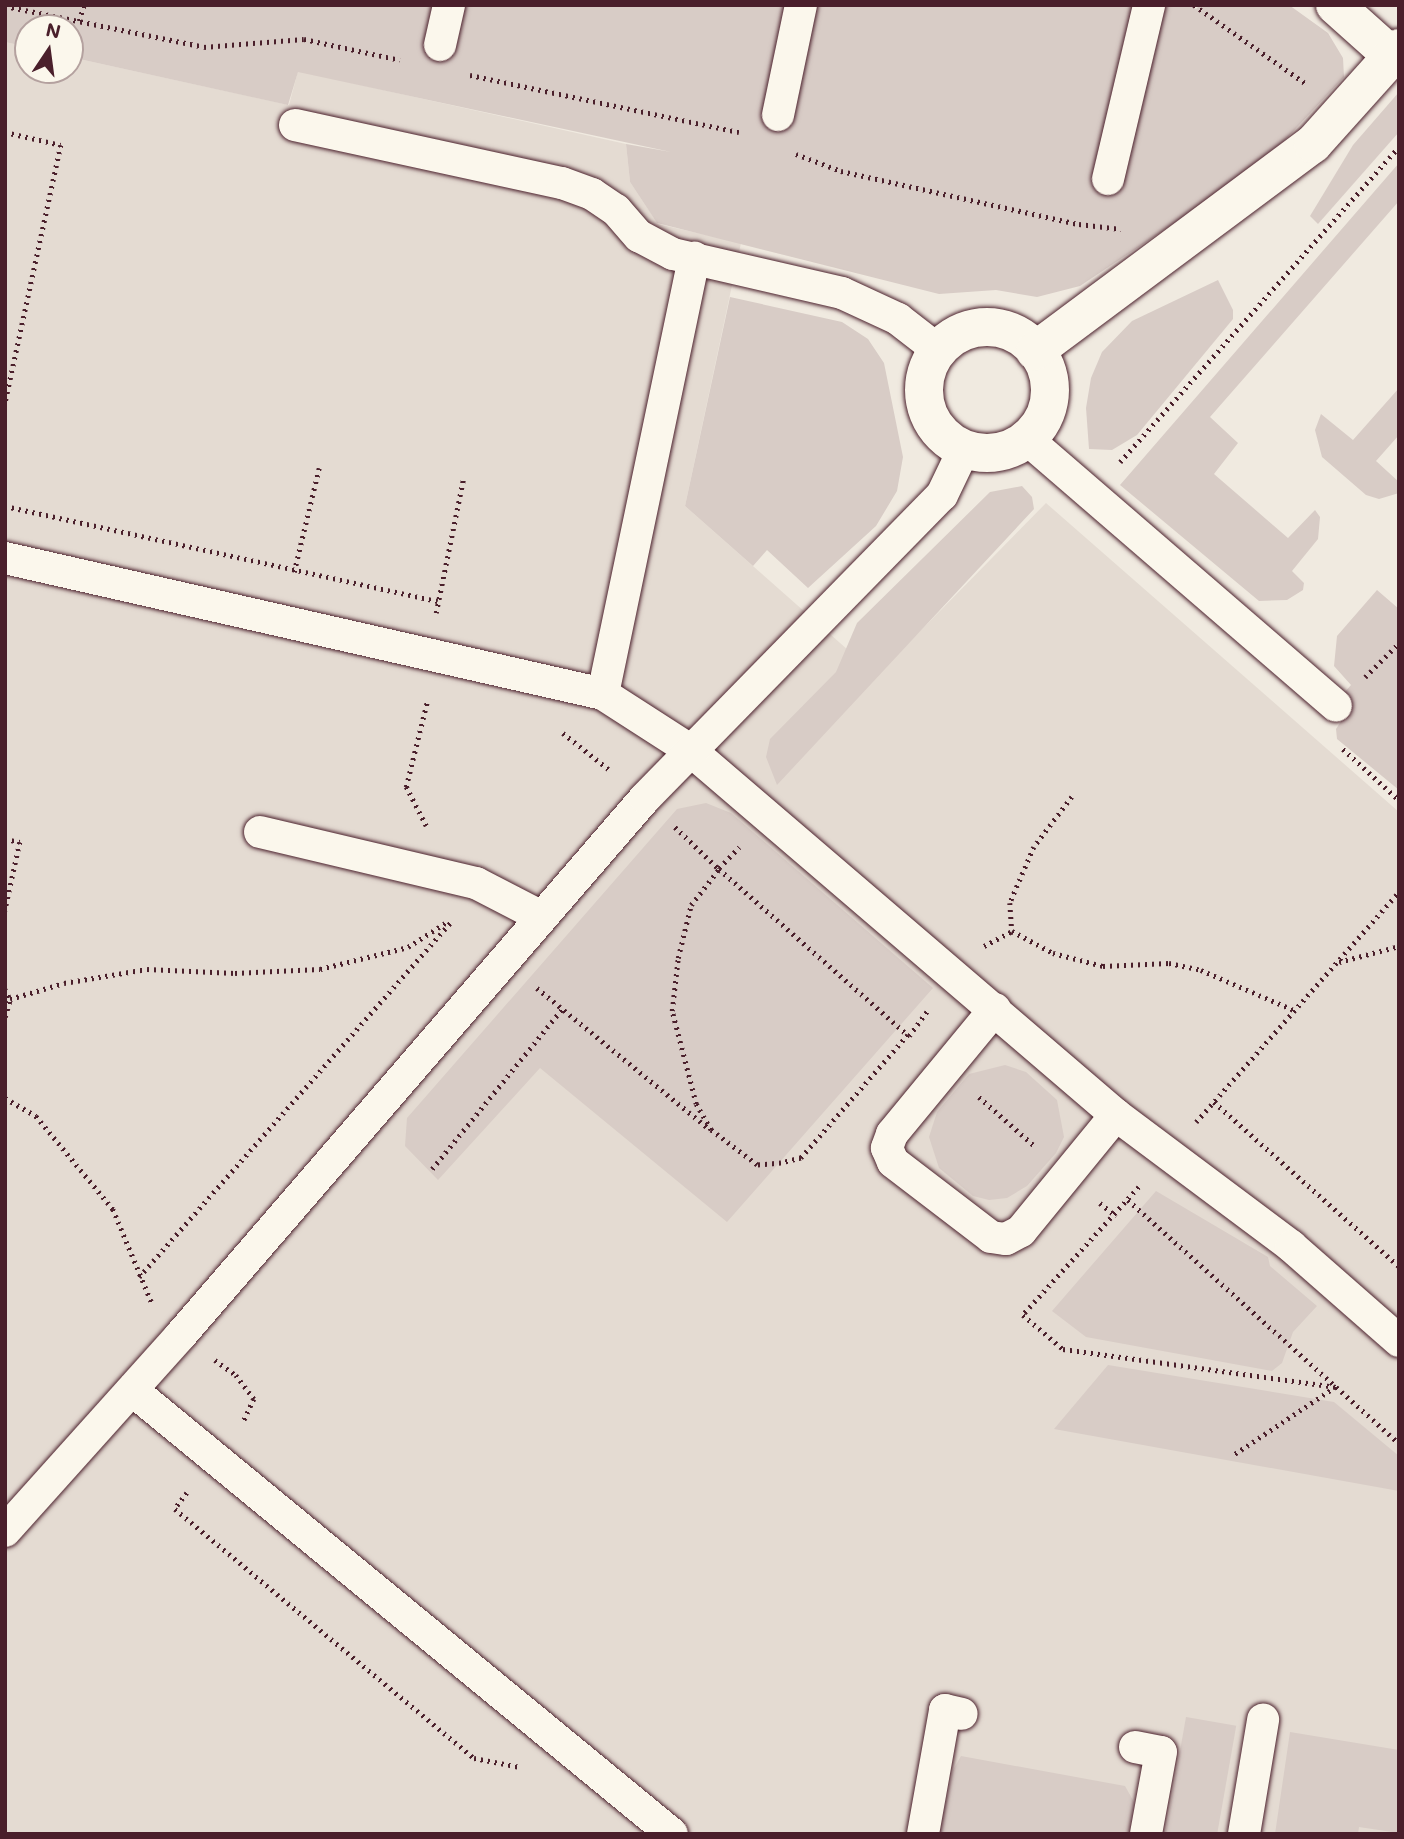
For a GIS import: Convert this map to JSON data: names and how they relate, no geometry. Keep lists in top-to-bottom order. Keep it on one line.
{"north":"top"}
